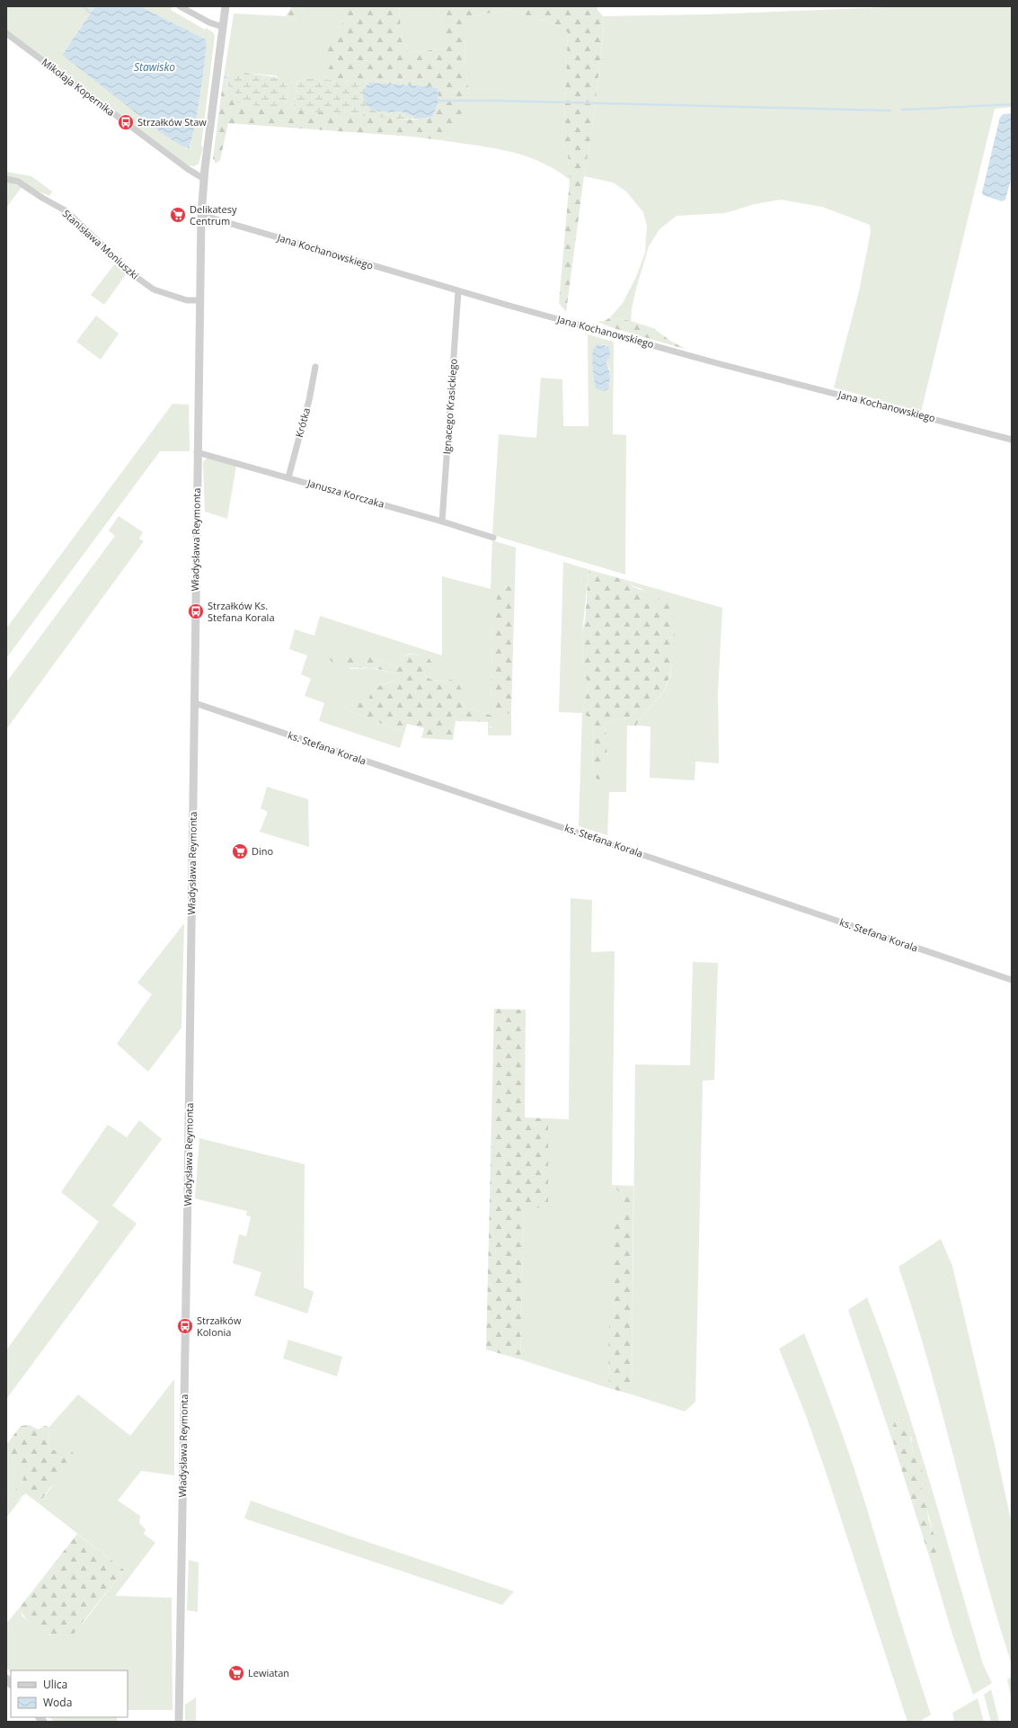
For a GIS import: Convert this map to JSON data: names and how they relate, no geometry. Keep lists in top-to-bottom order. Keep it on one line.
{"streets":{"street":["Mikołaja Kopernika","Stanisława Moniuszki","Jana Kochanowskiego","Ignacego Krasickiego","Krótka","Janusza Korczaka","Władysława Reymonta","ks. Stefana Korala"]},"crossings":[["Mikołaja Kopernika","Władysława Reymonta"],["Stanisława Moniuszki","Władysława Reymonta"],["Jana Kochanowskiego","Ignacego Krasickiego"],["Jana Kochanowskiego","Władysława Reymonta"],["Ignacego Krasickiego","Janusza Korczaka"],["Krótka","Janusza Korczaka"],["Janusza Korczaka","Władysława Reymonta"],["Władysława Reymonta","ks. Stefana Korala"]],"water":["Stawisko"],"places":{"bus stop":["Strzałków Staw","Strzałków Ks. Stefana Korala","Strzałków Kolonia"],"supermarket":["Delikatesy Centrum","Dino","Lewiatan"]},"legend":["Ulica","Woda"]}
